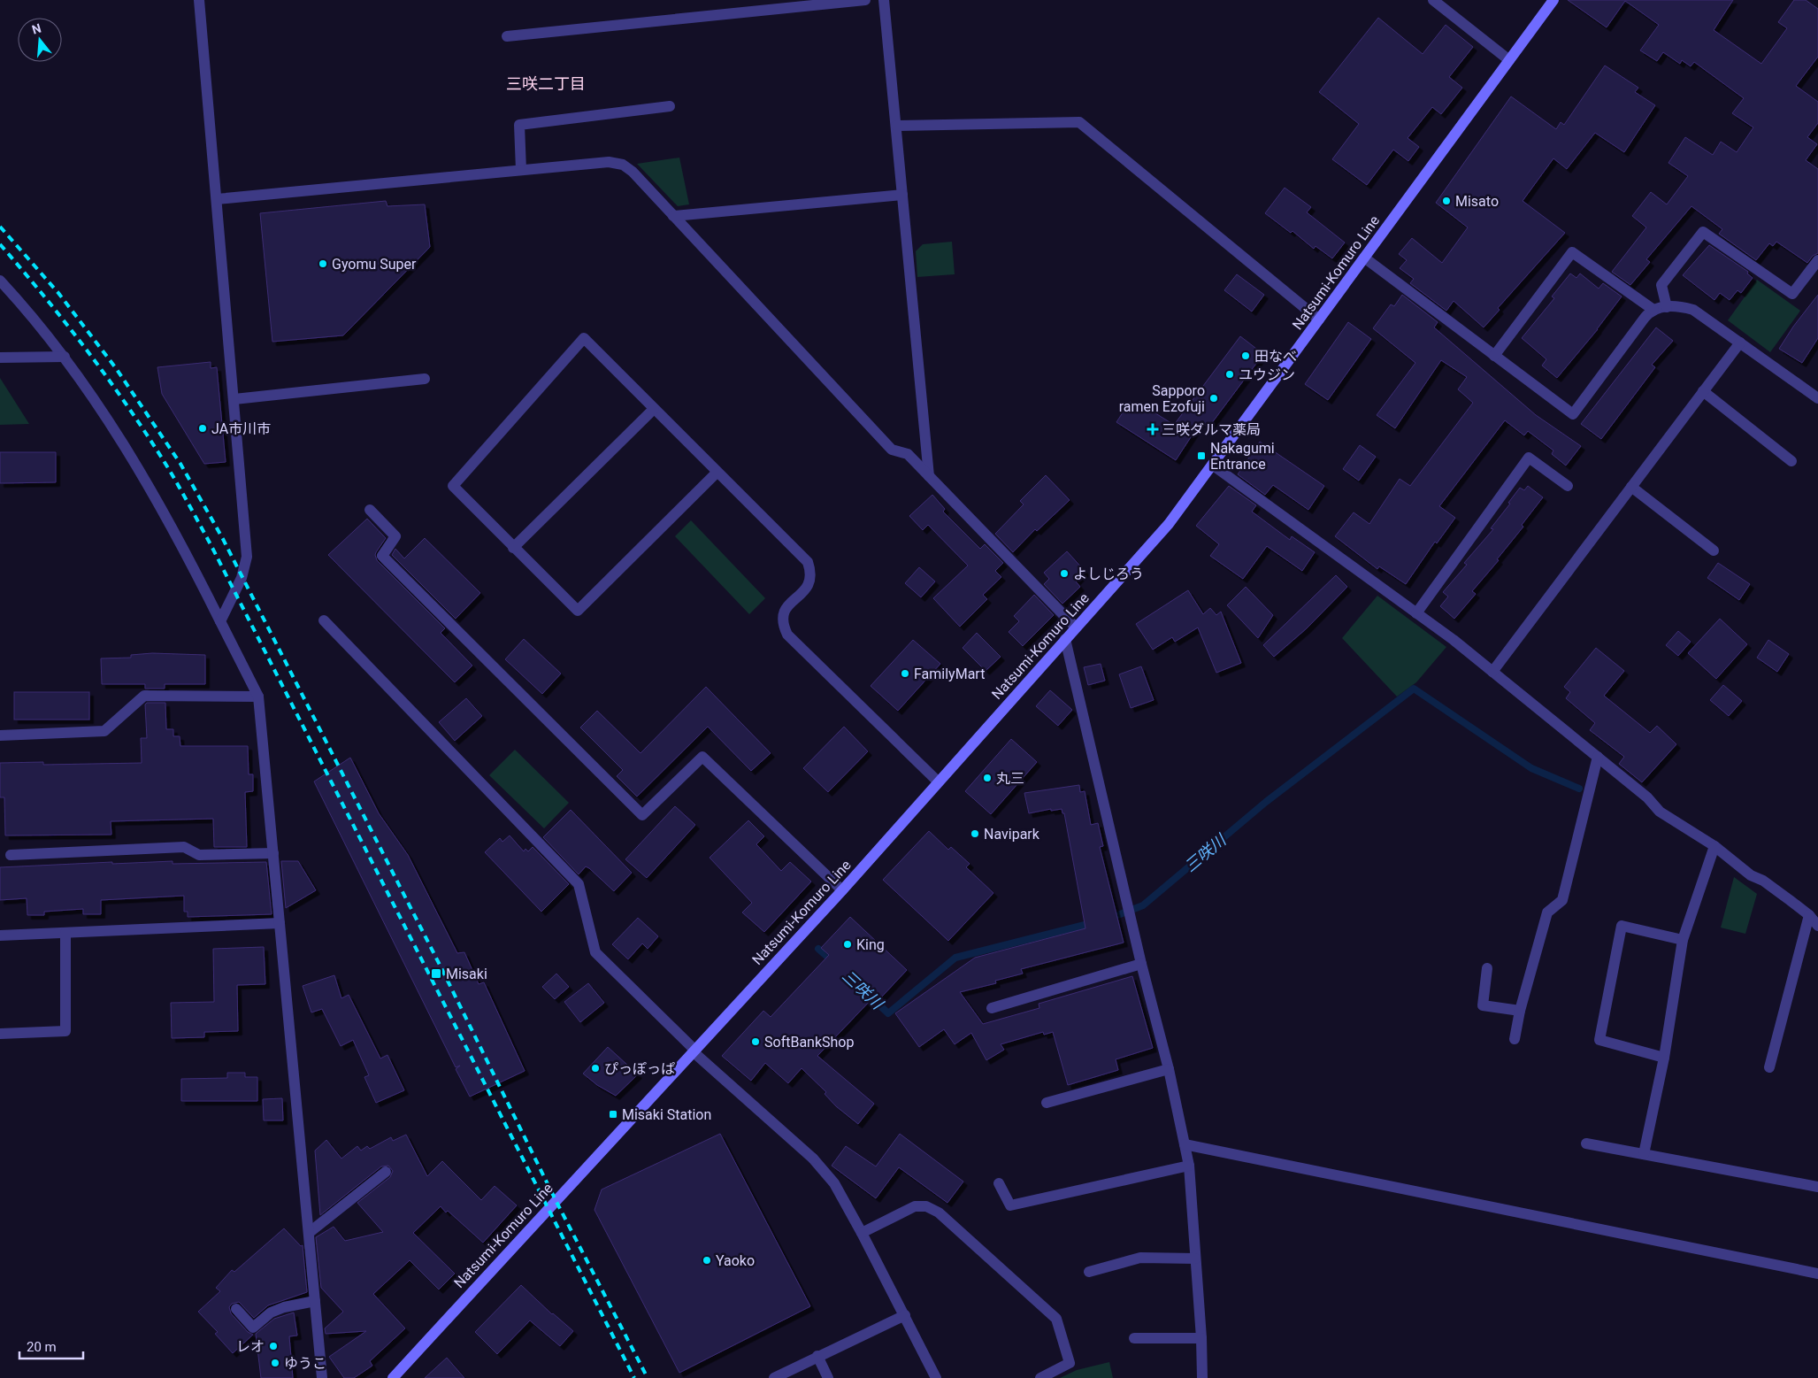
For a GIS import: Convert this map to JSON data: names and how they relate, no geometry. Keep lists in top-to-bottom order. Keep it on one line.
{"streets":{"main road":["Natsumi-Komuro Line"]},"districts":["三咲二丁目"],"water":["三咲川"],"places":{"other":["Misato","Gyomu Super","田なべ","ユウジン","Sapporo ramen Ezofuji","JA市川市","よしじろう","FamilyMart","丸三","Navipark","King","SoftBankShop","ぴっぽっぱ","Yaoko","レオ","ゆうこ"],"health":["三咲ダルマ薬局"],"transit":["Nakagumi Entrance","Misaki","Misaki Station"]},"scale_bar":"20 m","north":"top"}
